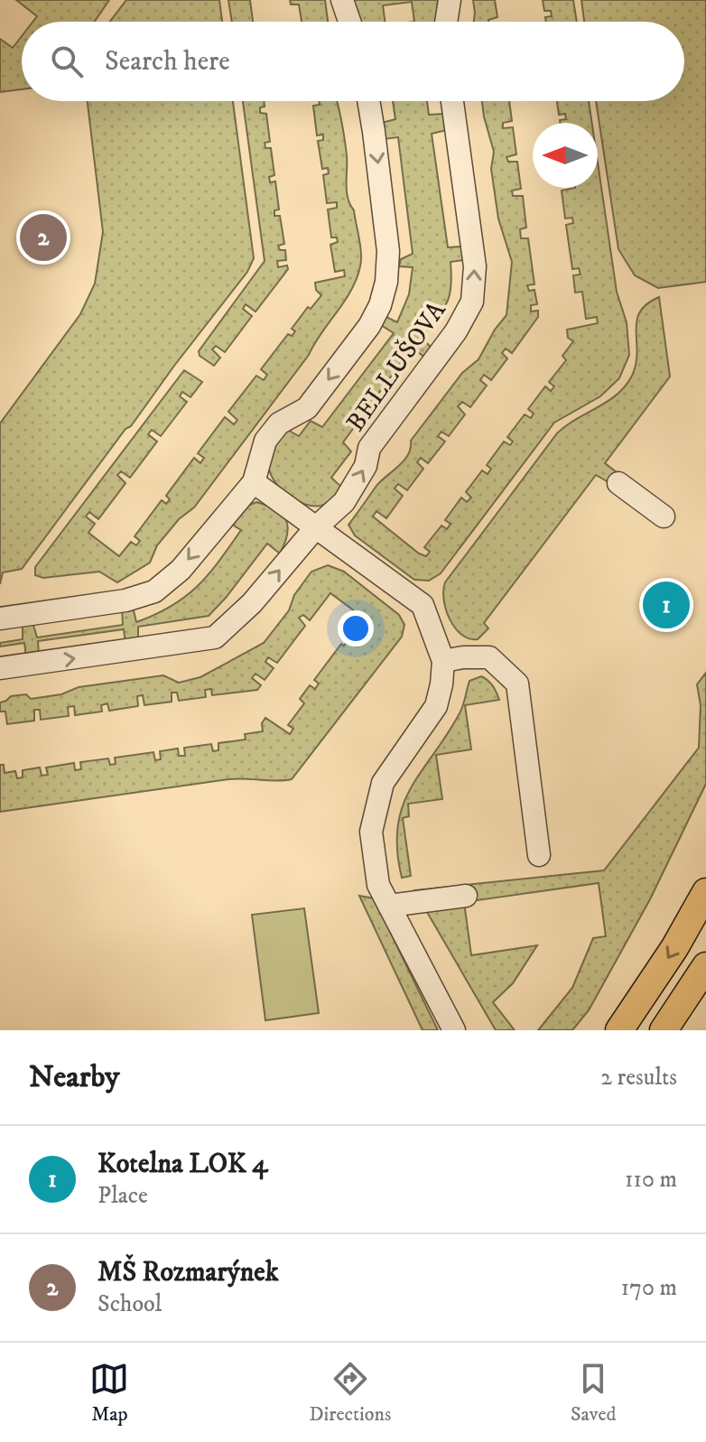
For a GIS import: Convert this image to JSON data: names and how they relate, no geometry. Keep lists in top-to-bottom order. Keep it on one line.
{"streets":{"street":["BELLUŠOVA"]},"north":"left","page":{"search":"Search here","pins":["2","1"],"heading":["Nearby","2 results"],"list":[{"mark":"1","name":"Kotelna LOK 4","note":"Place","value":"110 m"},{"mark":"2","name":"MŠ Rozmarýnek","note":"School","value":"170 m"}],"nav":["Map","Directions","Saved"]}}
